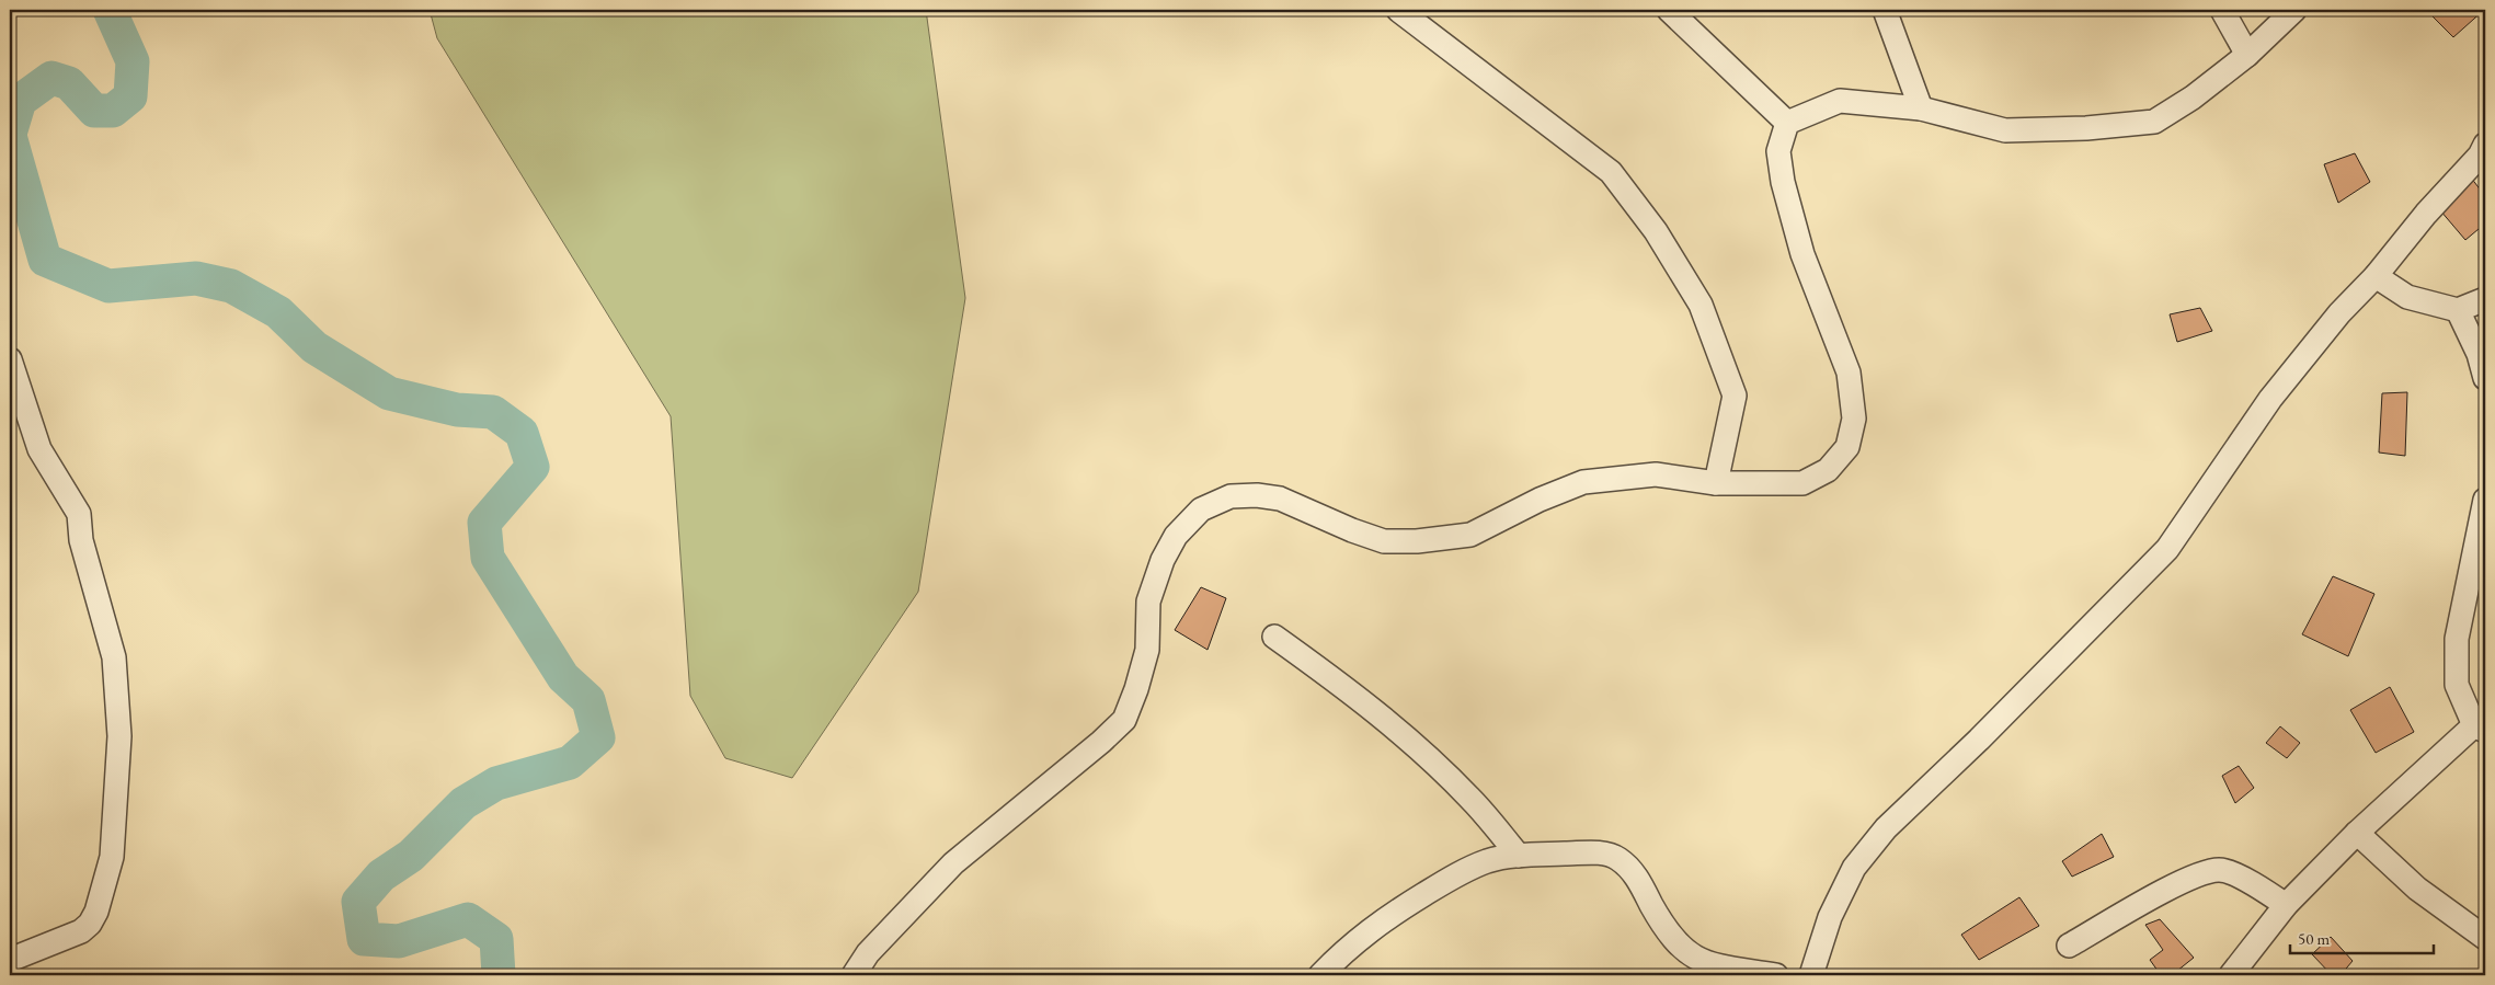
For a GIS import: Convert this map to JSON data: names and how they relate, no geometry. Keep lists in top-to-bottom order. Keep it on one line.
{"scale_bar":"50 m"}
